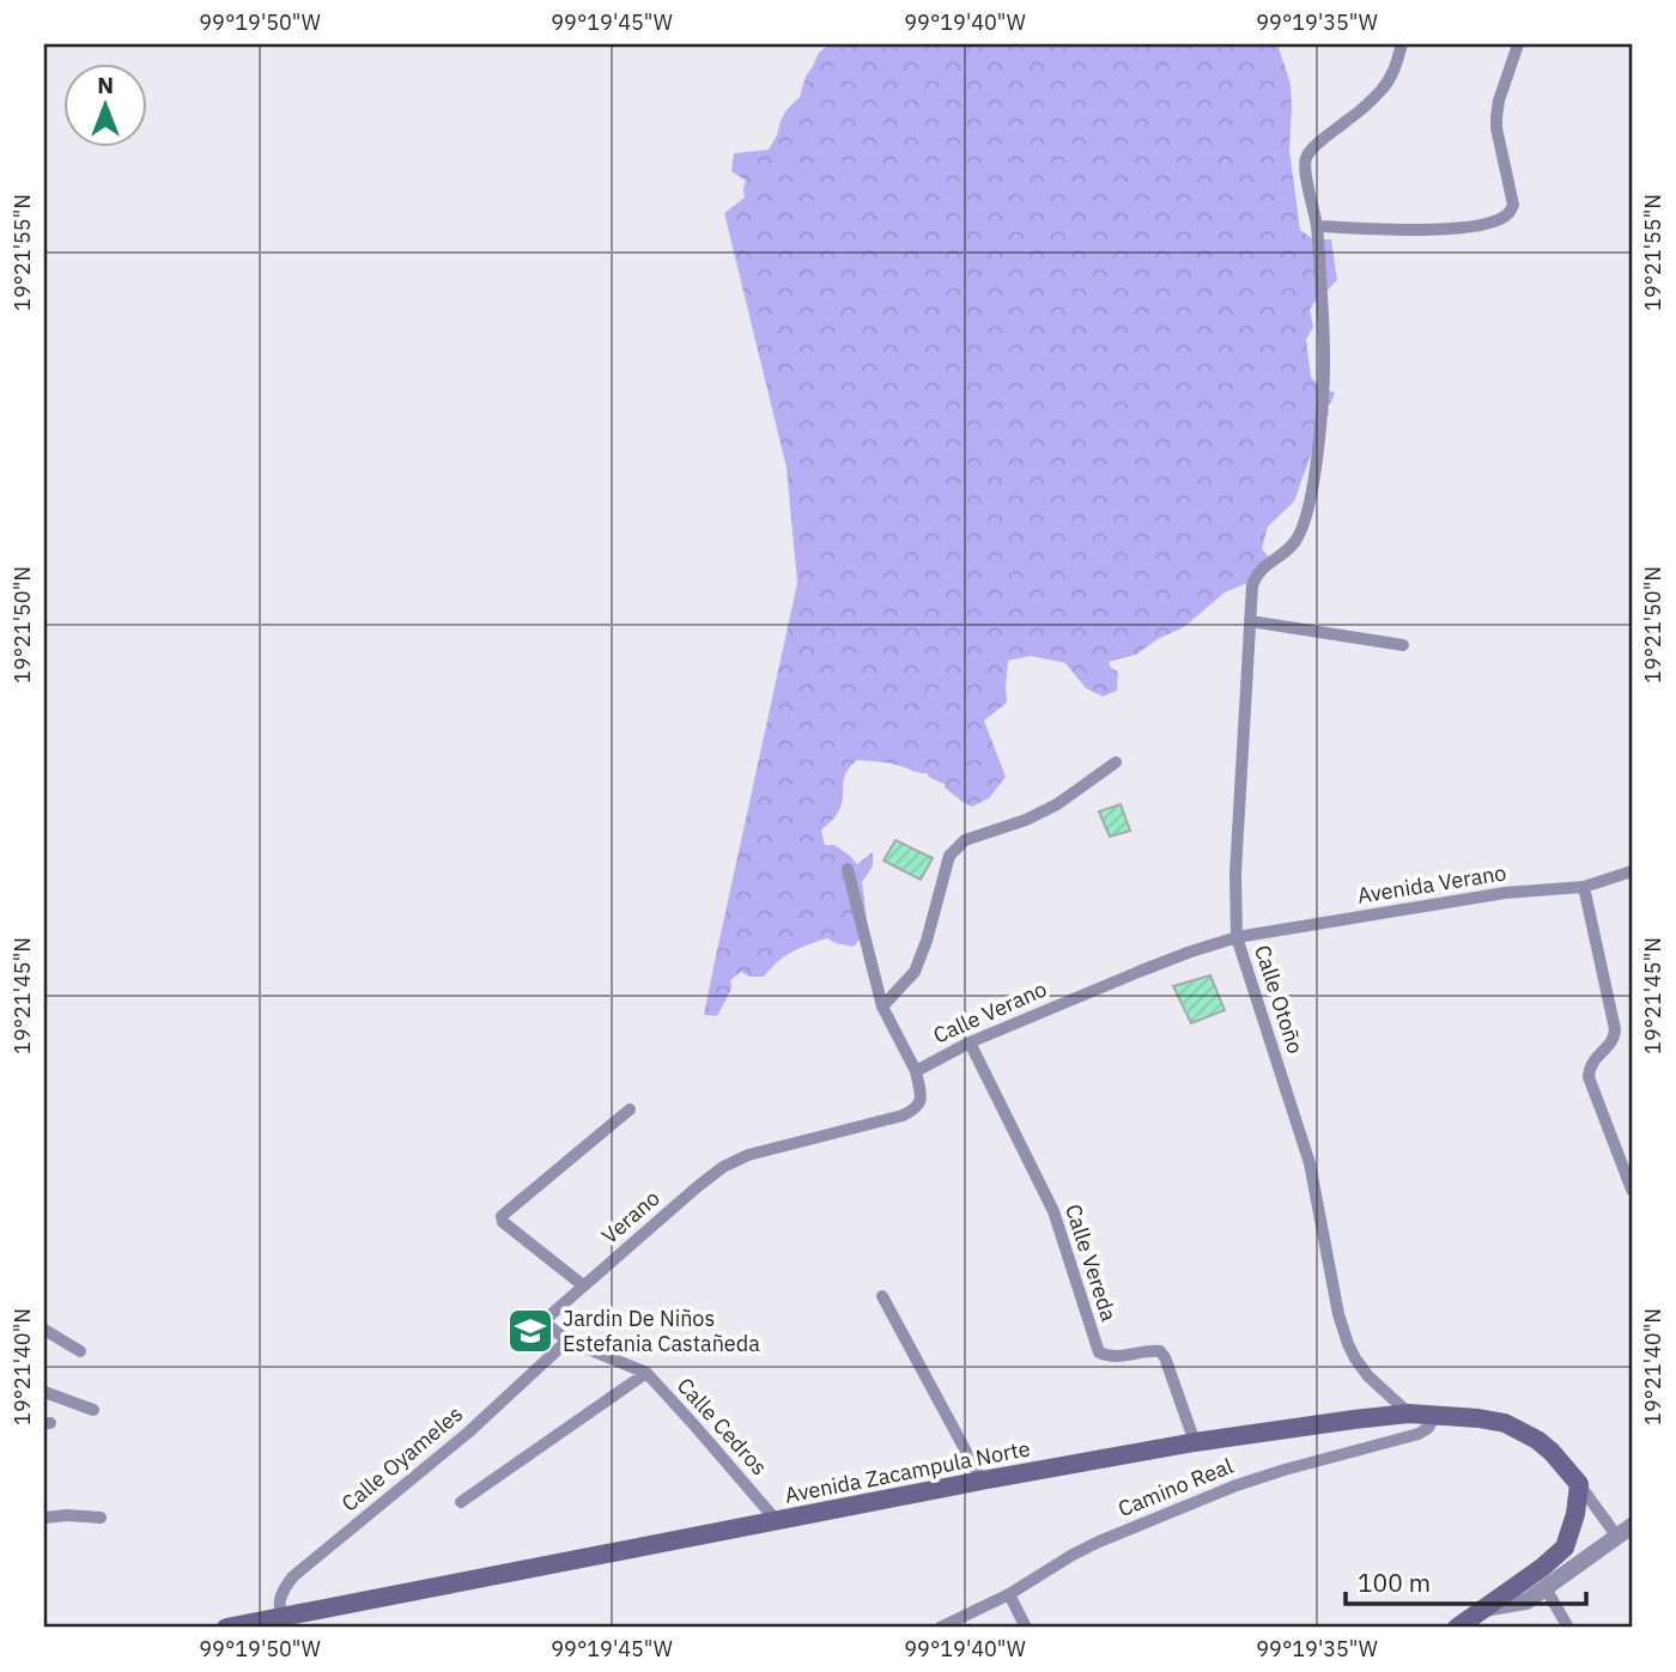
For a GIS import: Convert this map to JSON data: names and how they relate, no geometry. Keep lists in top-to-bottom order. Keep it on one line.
{"streets":{"main road":["Avenida Zacampula Norte"],"street":["Avenida Verano","Calle Otoño","Calle Verano","Verano","Calle Vereda","Calle Cedros","Calle Oyameles","Camino Real"]},"crossings":[["Avenida Verano","Calle Otoño"],["Avenida Verano","Calle Verano"],["Calle Otoño","Calle Verano"],["Calle Otoño","Avenida Zacampula Norte"],["Calle Verano","Verano"],["Calle Verano","Calle Vereda"],["Verano","Calle Cedros"],["Calle Vereda","Avenida Zacampula Norte"],["Calle Cedros","Calle Oyameles"],["Calle Cedros","Avenida Zacampula Norte"],["Calle Oyameles","Avenida Zacampula Norte"],["Avenida Zacampula Norte","Camino Real"]],"places":{"school or university":["Jardin De Niños Estefania Castañeda"]},"scale_bar":"100 m","north":"top","coordinates":["99°19'50\"W","99°19'45\"W","99°19'40\"W","99°19'35\"W","19°21'55\"N","19°21'50\"N","19°21'45\"N","19°21'40\"N"]}
